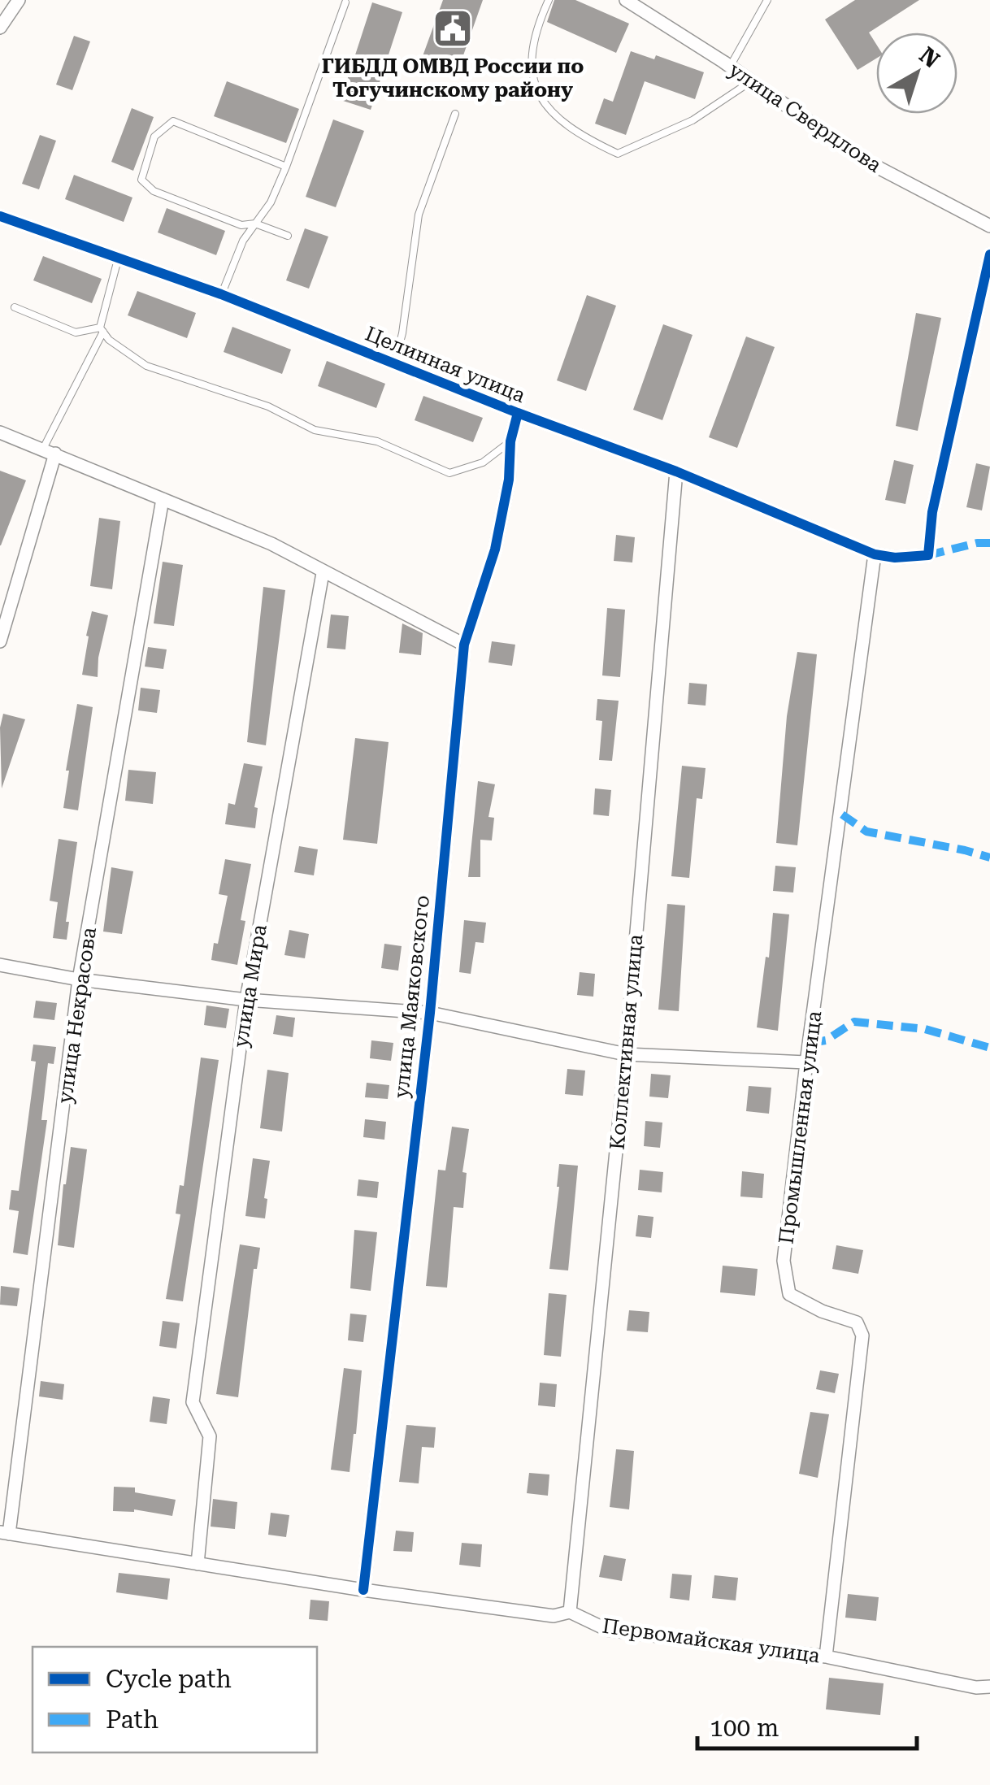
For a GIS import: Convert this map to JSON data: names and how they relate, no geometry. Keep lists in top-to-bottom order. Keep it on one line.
{"streets":{"street":["улица Свердлова","Целинная улица","улица Мира","улица Маяковского","улица Некрасова","Коллективная улица","Промышленная улица","Первомайская улица"]},"crossings":[["Целинная улица","улица Маяковского"],["Целинная улица","Коллективная улица"],["Целинная улица","Промышленная улица"],["улица Мира","Первомайская улица"],["улица Маяковского","Первомайская улица"],["улица Некрасова","Первомайская улица"],["Коллективная улица","Первомайская улица"],["Промышленная улица","Первомайская улица"]],"places":{"public building":["ГИБДД ОМВД России по Тогучинскому району"]},"legend":["Cycle path","Path"],"scale_bar":"100 m","north":"top right"}
